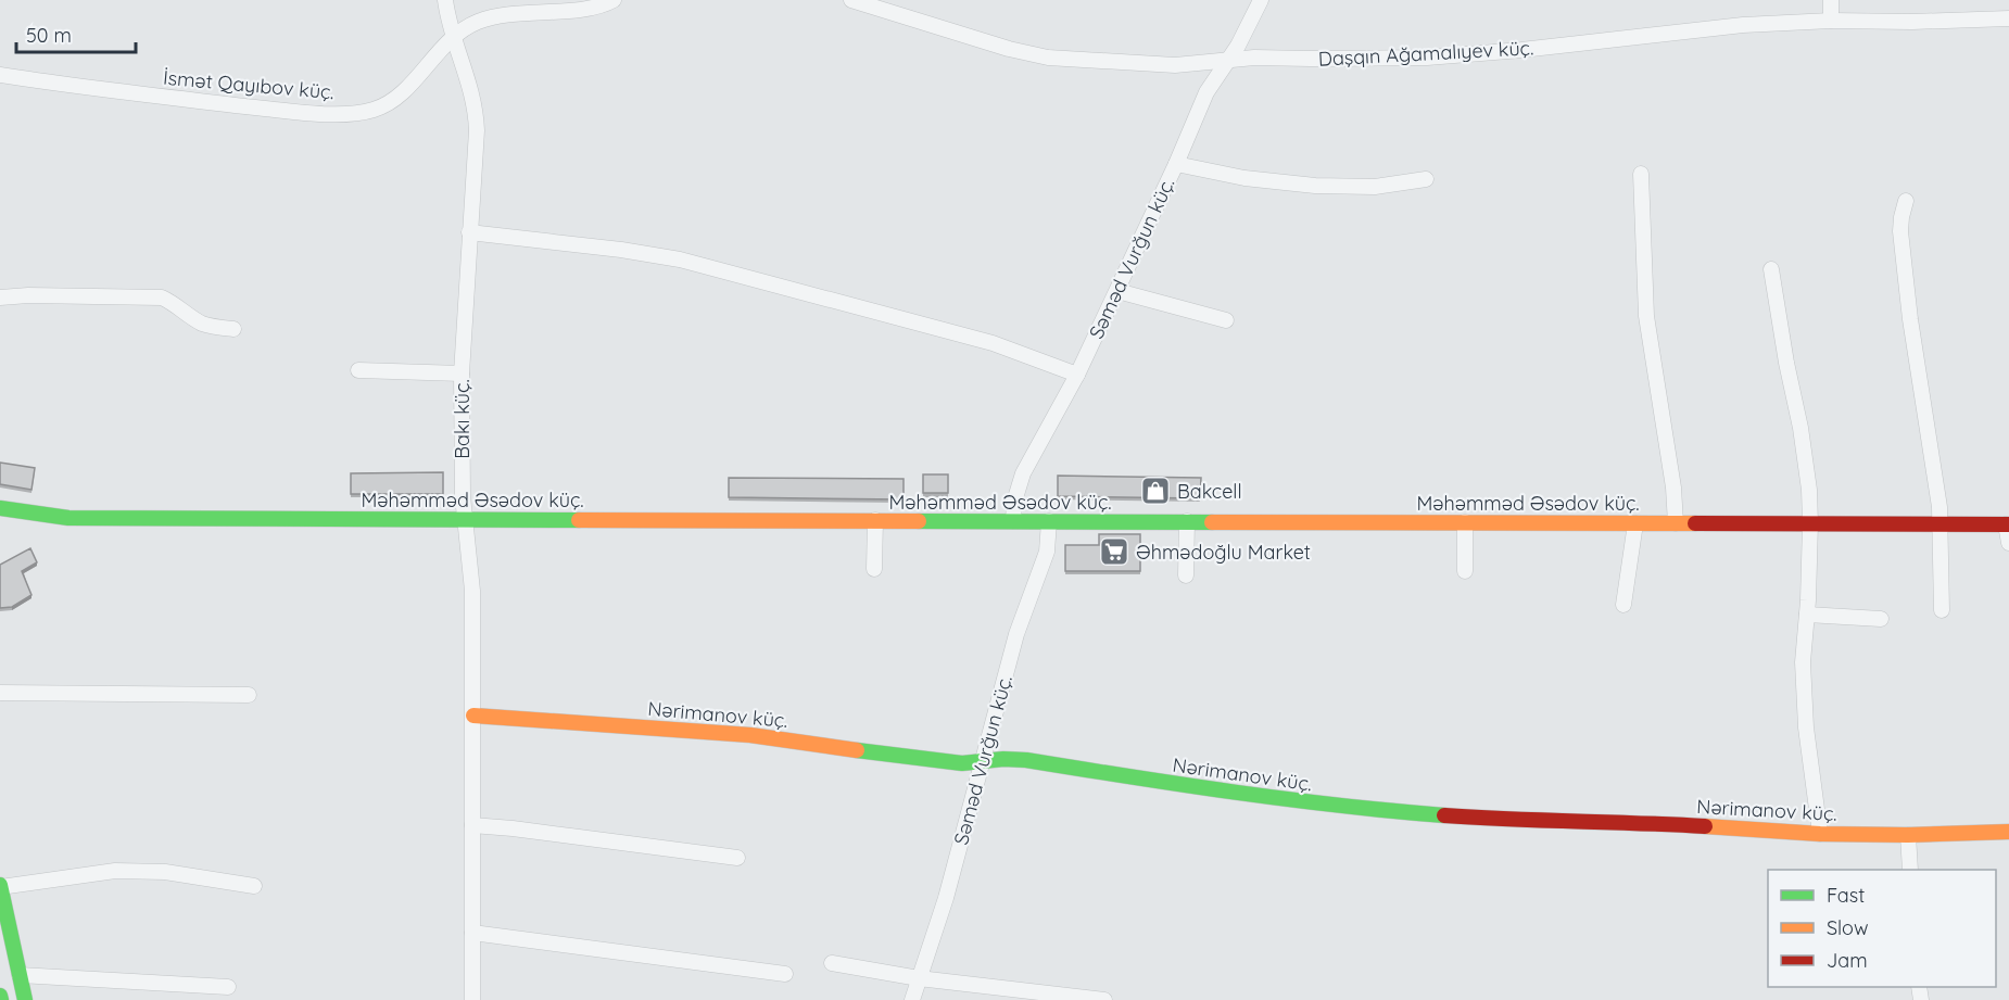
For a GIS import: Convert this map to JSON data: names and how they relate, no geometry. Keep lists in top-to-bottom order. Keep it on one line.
{"streets":{"main road":["Məhəmməd Əsədov küç.","Nərimanov küç."],"street":["Daşqın Ağamalıyev küç.","İsmət Qayıbov küç.","Səməd Vurğun küç.","Bakı küç."]},"crossings":[["Daşqın Ağamalıyev küç.","Səməd Vurğun küç."],["İsmət Qayıbov küç.","Bakı küç."],["Səməd Vurğun küç.","Məhəmməd Əsədov küç."],["Səməd Vurğun küç.","Nərimanov küç."],["Bakı küç.","Məhəmməd Əsədov küç."],["Bakı küç.","Nərimanov küç."]],"places":{"shop":["Bakcell"],"supermarket":["Əhmədoğlu Market"]},"legend":["Fast","Slow","Jam"],"scale_bar":"50 m"}
